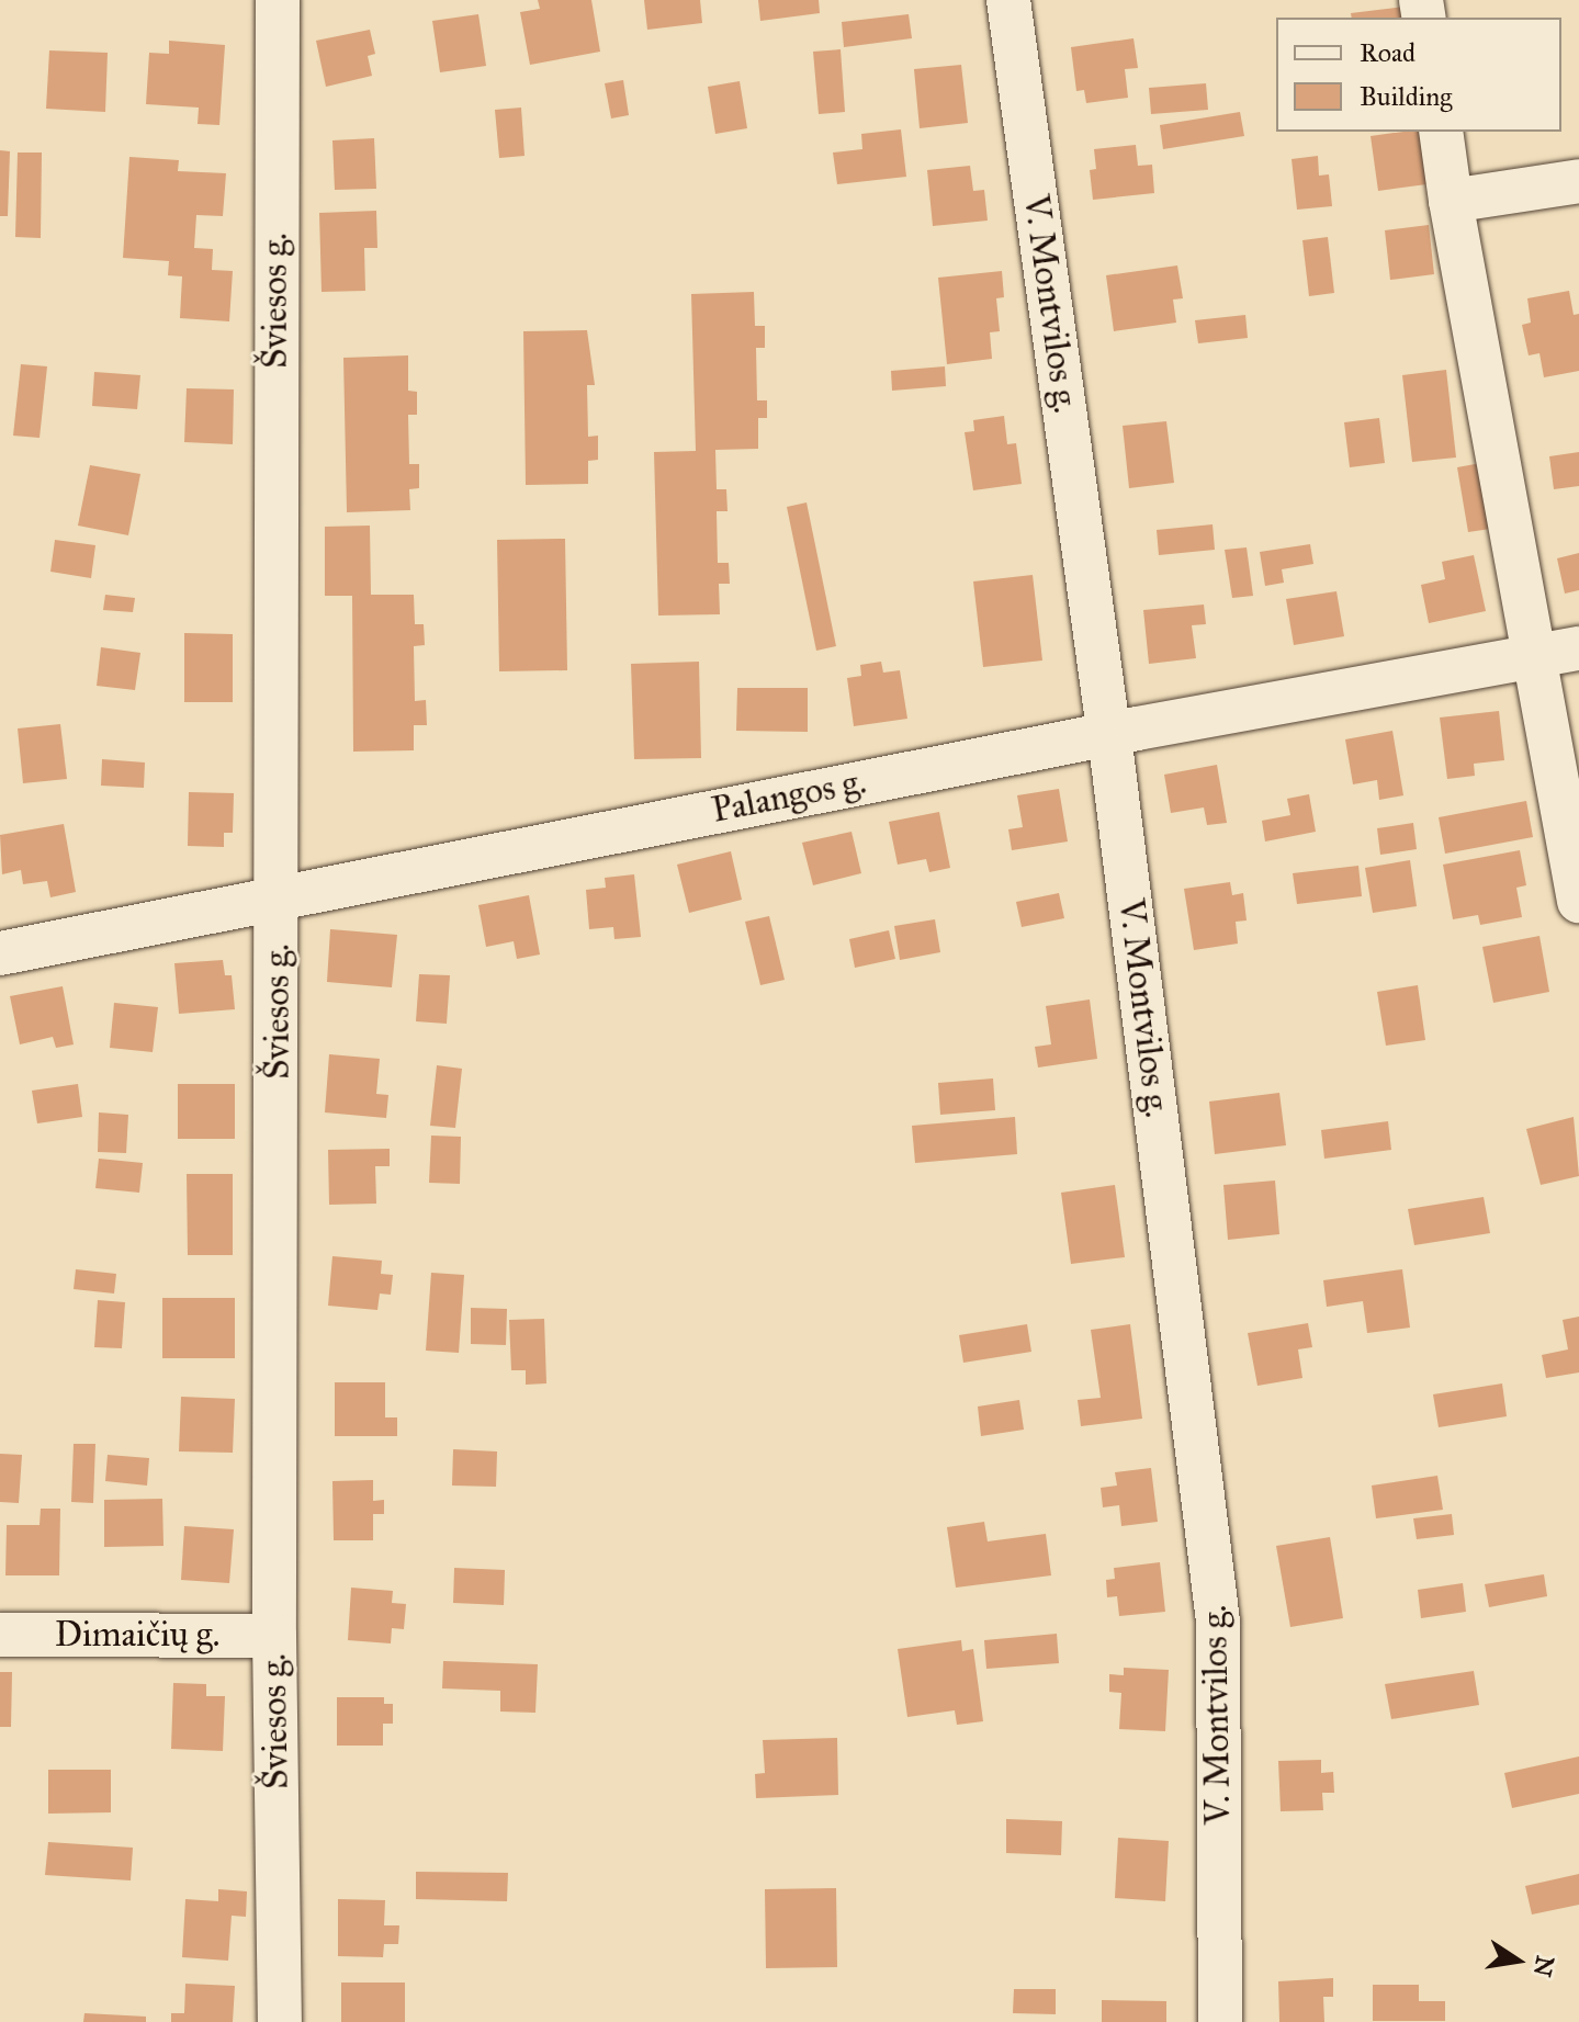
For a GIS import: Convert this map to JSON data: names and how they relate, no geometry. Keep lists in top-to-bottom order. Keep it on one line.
{"streets":{"street":["Šviesos g.","V. Montvilos g.","Palangos g.","Dimaičių g."]},"crossings":[["Šviesos g.","Palangos g."],["Šviesos g.","Dimaičių g."],["V. Montvilos g.","Palangos g."]],"legend":["Road","Building"],"north":"right"}
